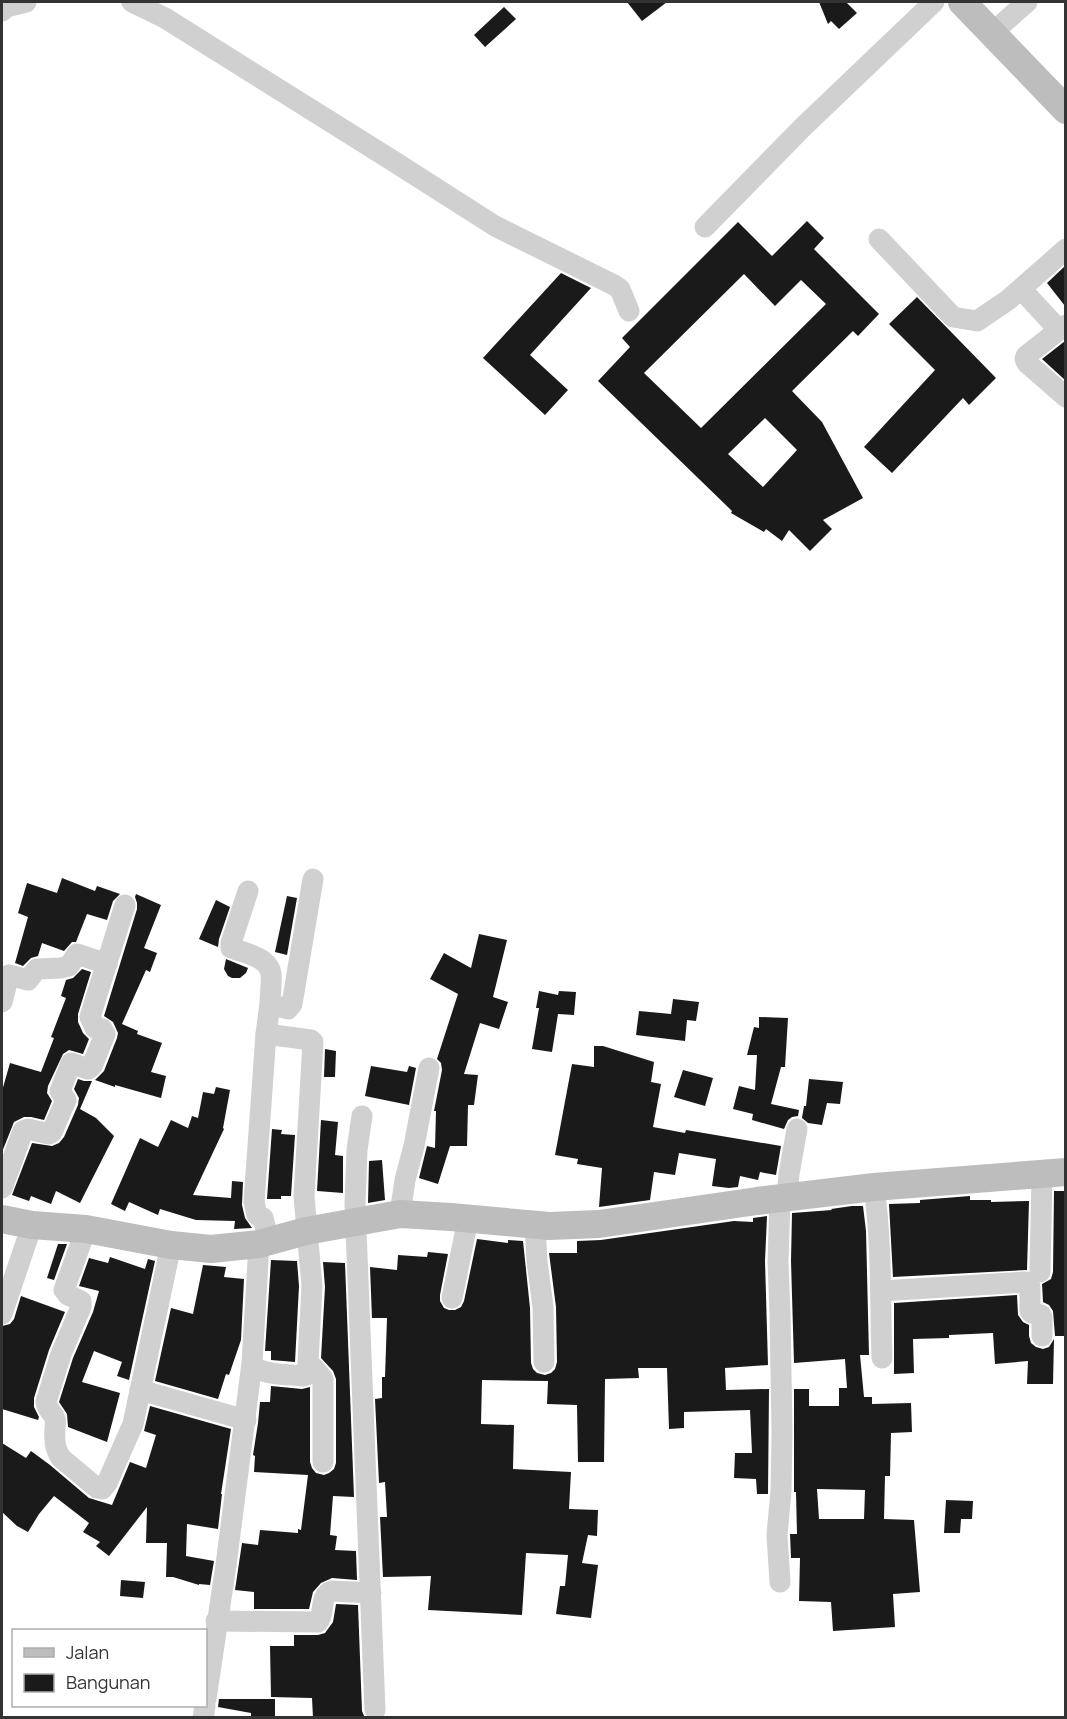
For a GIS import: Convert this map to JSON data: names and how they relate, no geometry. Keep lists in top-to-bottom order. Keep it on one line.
{"legend":["Jalan","Bangunan"]}
